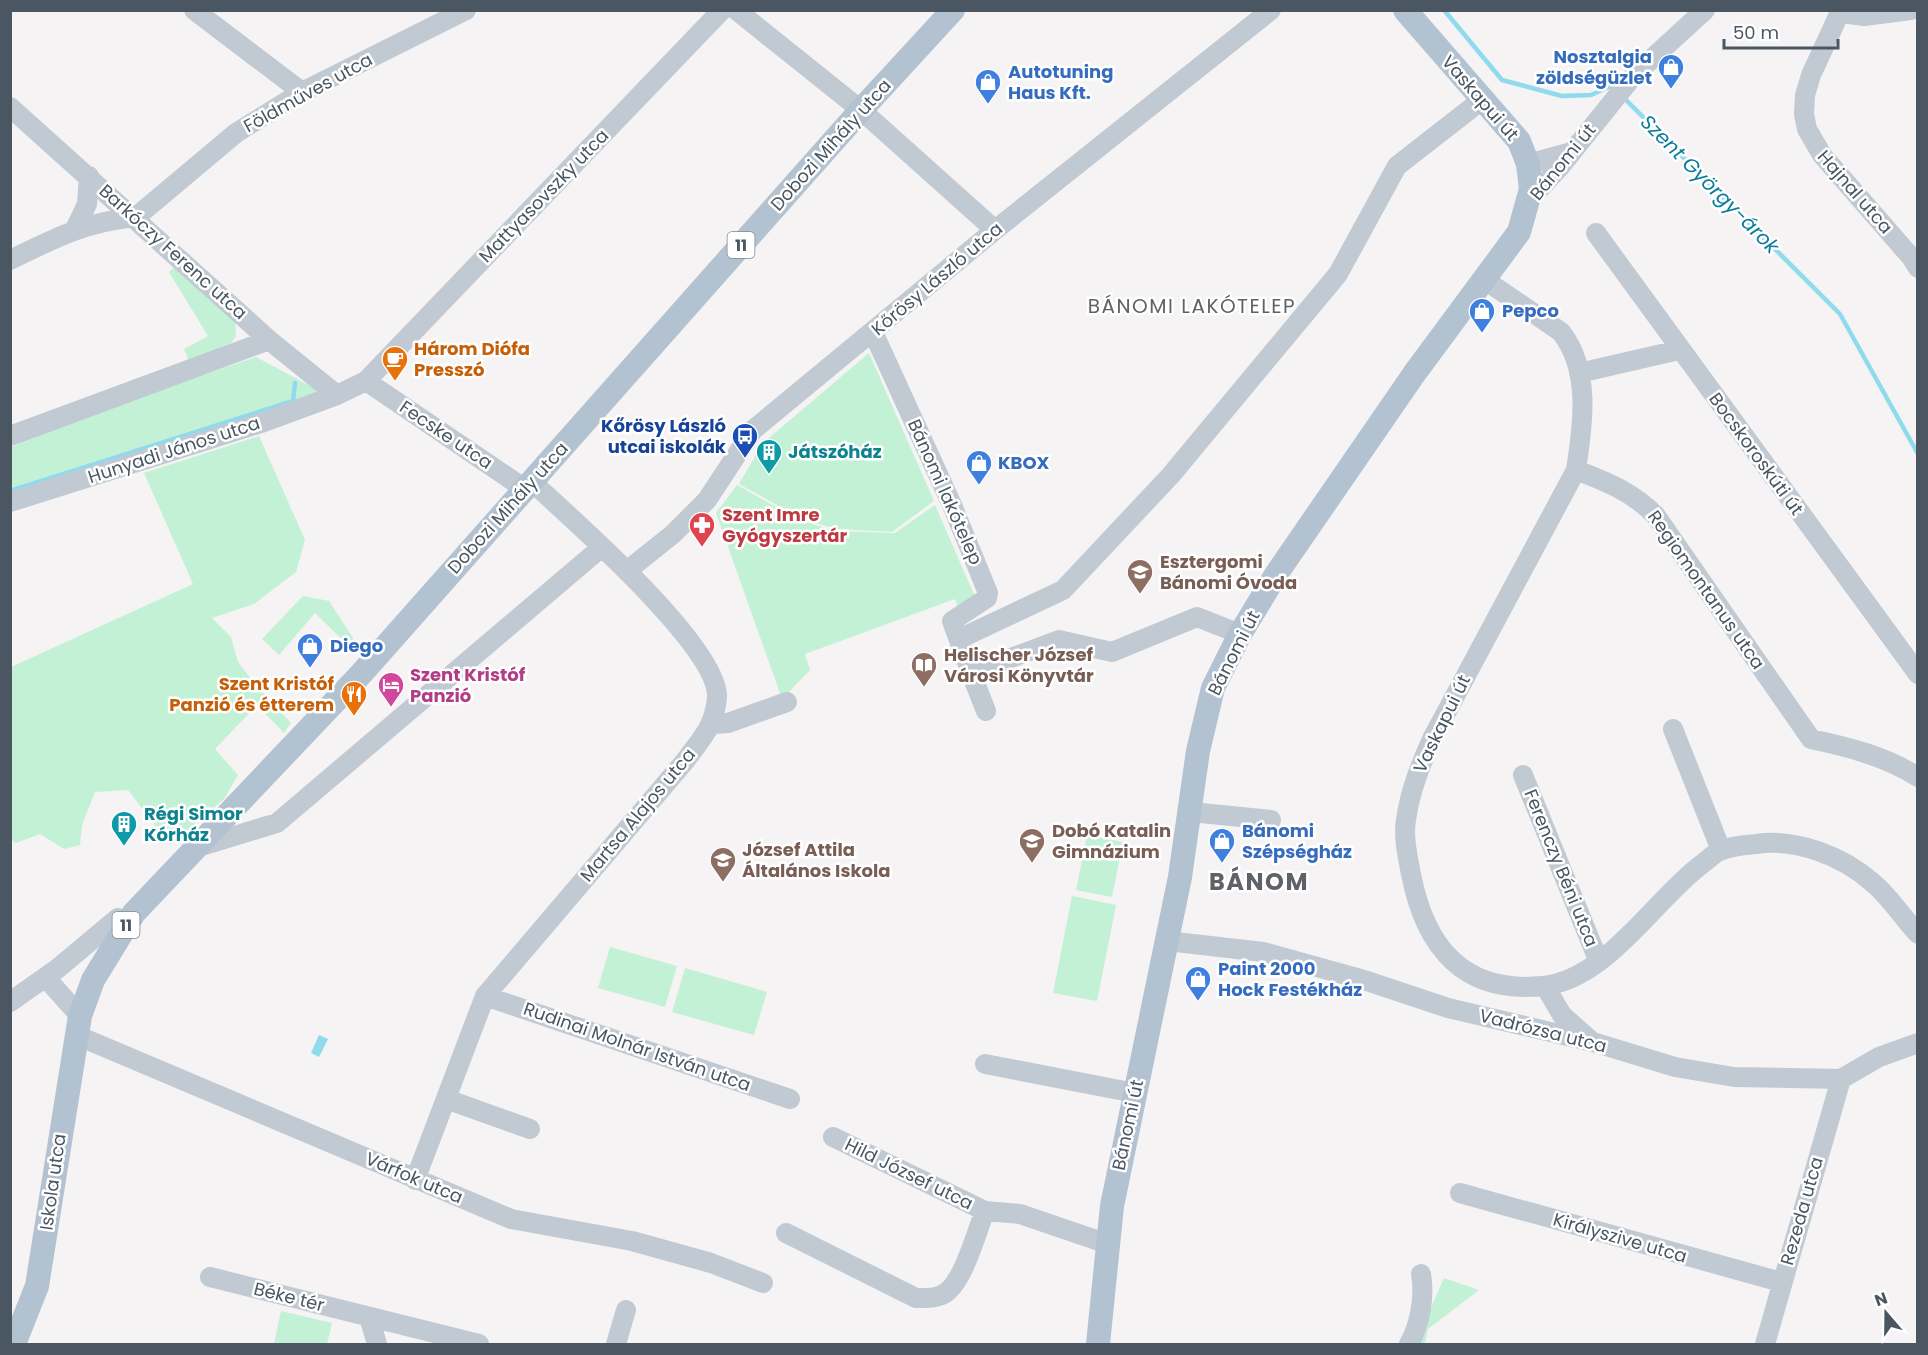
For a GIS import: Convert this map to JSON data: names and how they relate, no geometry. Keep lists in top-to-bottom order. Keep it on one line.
{"streets":{"main road":["Vaskapui út","Dobozi Mihály utca","Bánomi út","11","Iskola utca"],"street":["Földműves utca","Hajnal utca","Mattyasovszky utca","Barkóczy Ferenc utca","Kőrösy László utca","Fecske utca","Hunyadi János utca","Bocskoroskúti út","Bánomi lakótelep","Regiomontanus utca","Martsa Alajos utca","Ferenczy Béni utca","Vadrózsa utca","Rudinai Molnár István utca","Hild József utca","Várfok utca","Rezeda utca","Királyszive utca","Béke tér"]},"crossings":[["Földműves utca","Barkóczy Ferenc utca"],["Vaskapui út","Bánomi út"],["Vaskapui út","Regiomontanus utca"],["Vaskapui út","Ferenczy Béni utca"],["Dobozi Mihály utca","Fecske utca"],["Dobozi Mihály utca","Várfok utca"],["Dobozi Mihály utca","Iskola utca"],["Bánomi út","Vadrózsa utca"],["Bánomi út","Hild József utca"],["Mattyasovszky utca","Fecske utca"],["Mattyasovszky utca","Hunyadi János utca"],["Barkóczy Ferenc utca","Hunyadi János utca"],["Kőrösy László utca","Bánomi lakótelep"],["Fecske utca","Hunyadi János utca"],["Martsa Alajos utca","Rudinai Molnár István utca"],["Martsa Alajos utca","Várfok utca"],["Vadrózsa utca","Rezeda utca"],["Várfok utca","Iskola utca"],["Rezeda utca","Királyszive utca"]],"districts":["BÁNOMI LAKÓTELEP","BÁNOM"],"water":["Szent György-árok"],"places":{"shop":["Nosztalgia zöldségüzlet","Autotuning Haus Kft.","Pepco","KBOX","Diego","Bánomi Szépségház","Paint 2000 Hock Festékház"],"cafe":["Három Diófa Presszó"],"bus stop":["Kőrösy László utcai iskolák"],"building":["Játszóház","Régi Simor Kórház"],"pharmacy":["Szent Imre Gyógyszertár"],"school or university":["Esztergomi Bánomi Óvoda","Dobó Katalin Gimnázium","József Attila Általános Iskola"],"library":["Helischer József Városi Könyvtár"],"hotel":["Szent Kristóf Panzió"],"restaurant":["Szent Kristóf Panzió és étterem"]},"scale_bar":"50 m","north":"top"}
